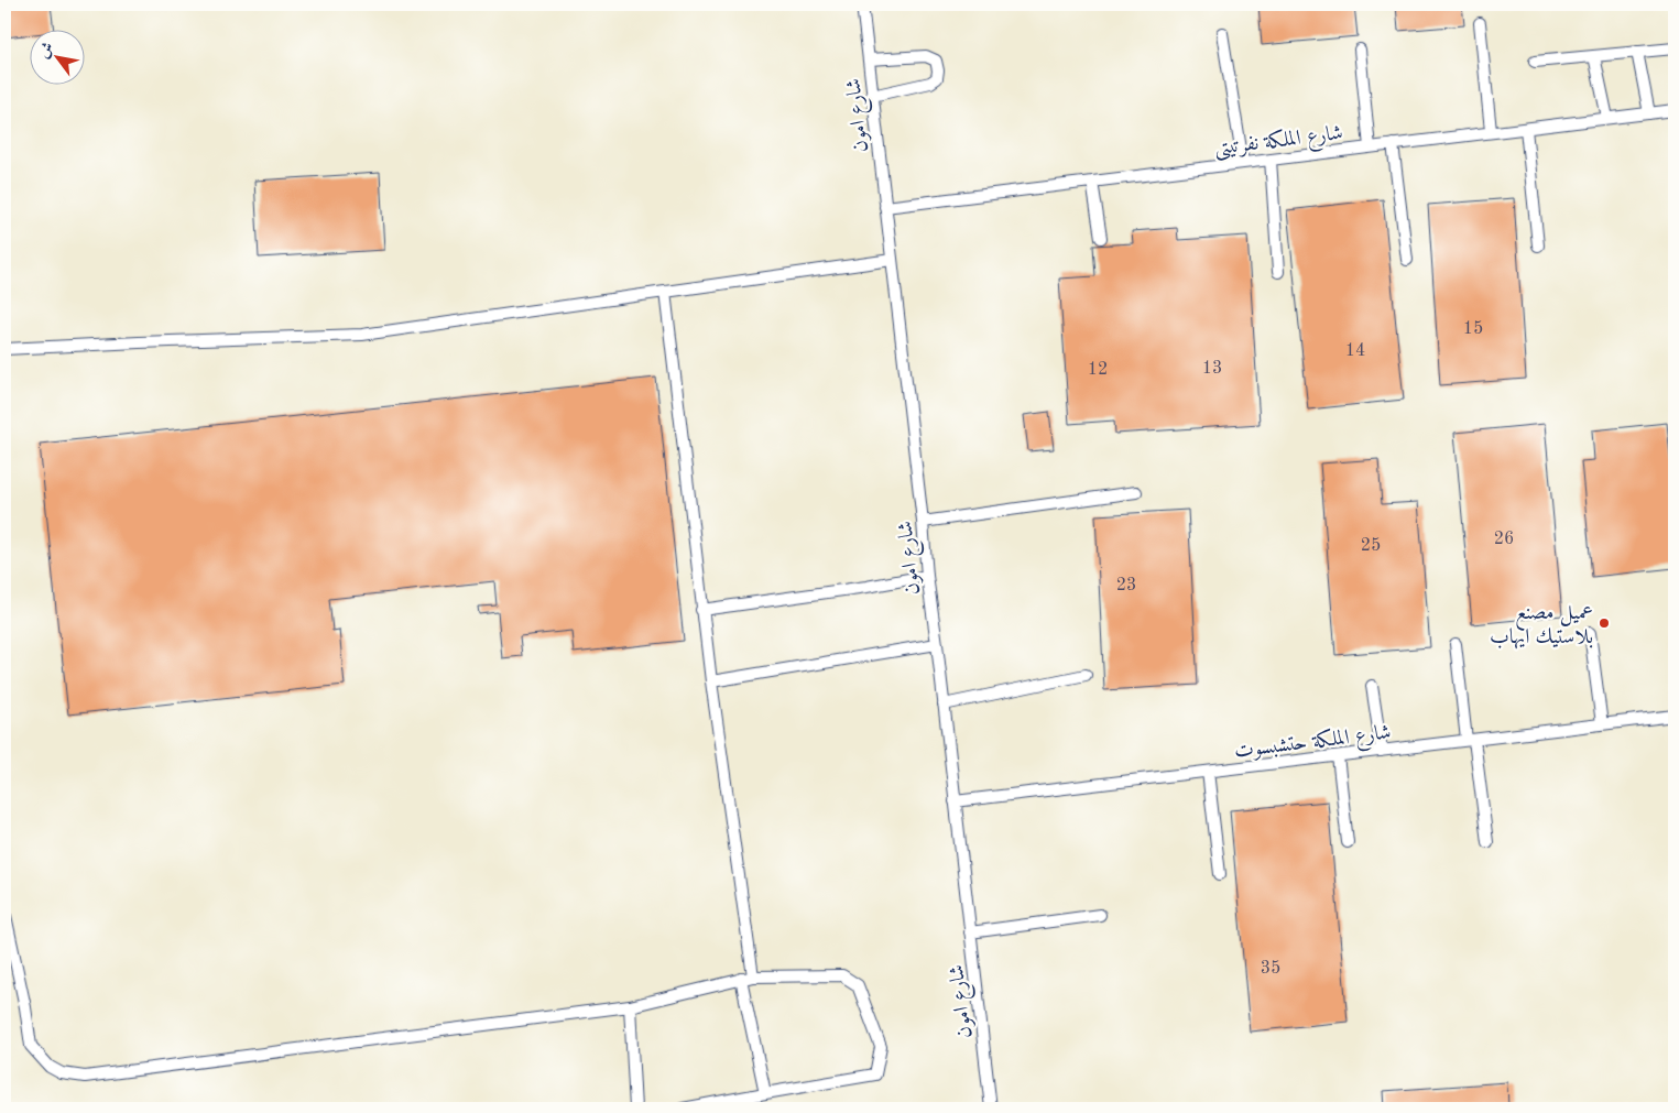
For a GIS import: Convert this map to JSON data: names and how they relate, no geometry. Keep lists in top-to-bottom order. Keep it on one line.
{"streets":{"lane":["شارع امون","شارع الملكة نفرتيتى","شارع الملكة حتشبسوت"]},"crossings":[["شارع امون","شارع الملكة نفرتيتى"],["شارع امون","شارع الملكة حتشبسوت"]],"places":["عميل مصنع بلاستيك ايهاب"],"house_numbers":["15","14","13","12","26","25","23","35"],"north":"top left"}
